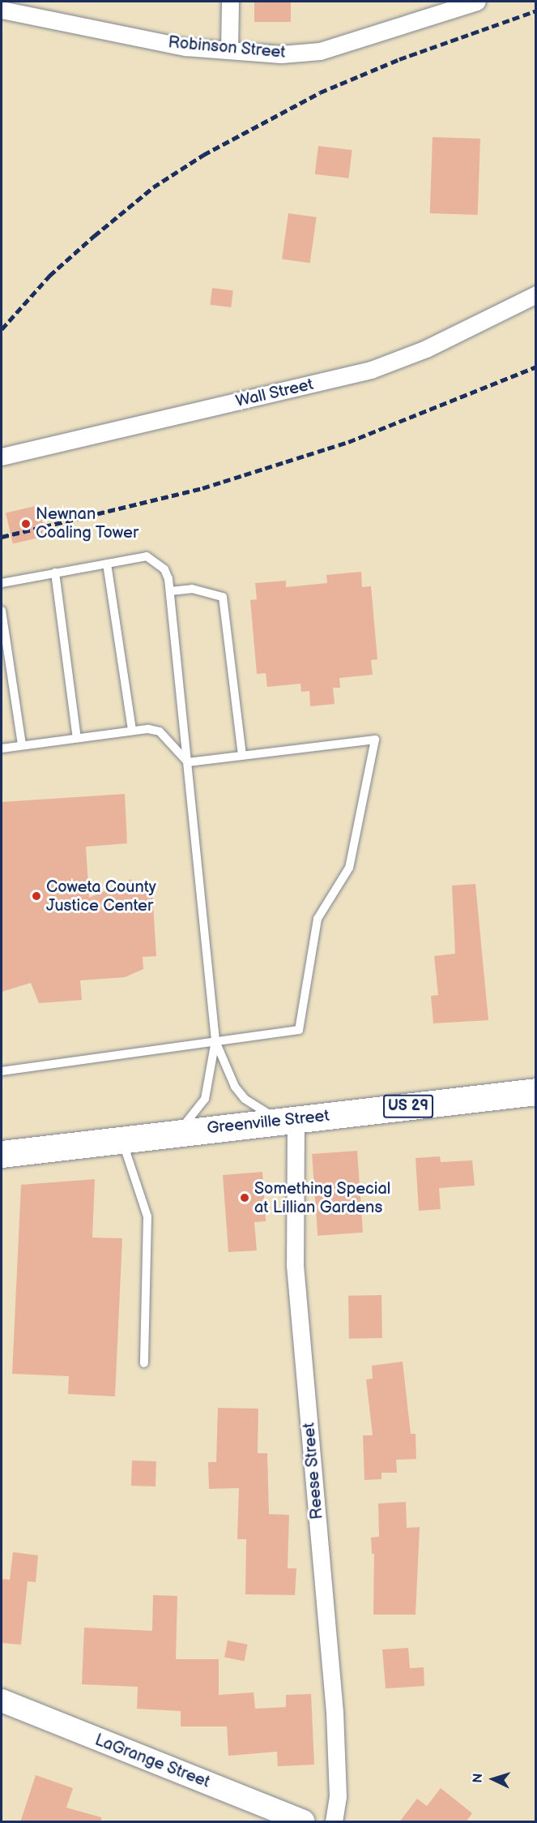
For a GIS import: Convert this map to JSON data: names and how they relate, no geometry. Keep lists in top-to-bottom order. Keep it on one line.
{"streets":{"main road":["US 29","Greenville Street"],"street":["Robinson Street","Wall Street","Reese Street","LaGrange Street"]},"crossings":[["Greenville Street","Reese Street"]],"places":["Newnan Coaling Tower","Coweta County Justice Center","Something Special at Lillian Gardens"],"north":"left"}
